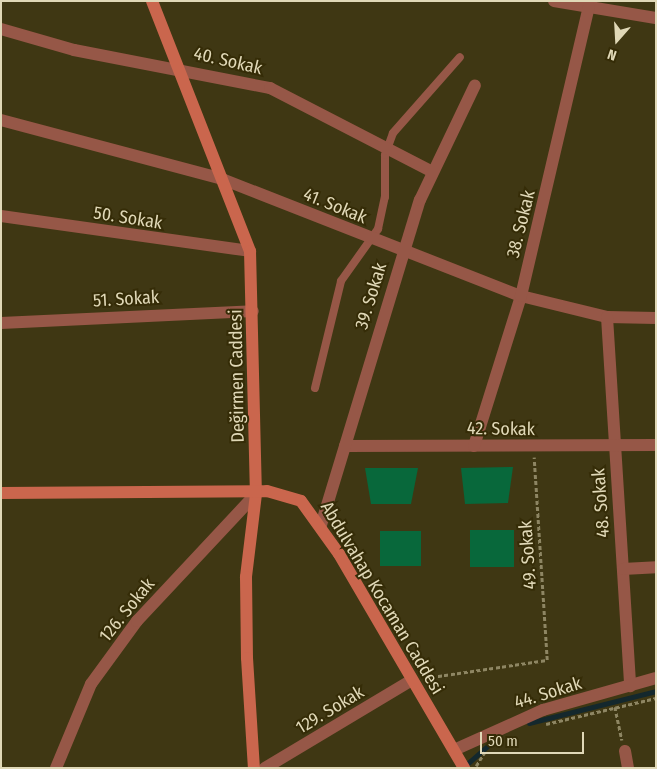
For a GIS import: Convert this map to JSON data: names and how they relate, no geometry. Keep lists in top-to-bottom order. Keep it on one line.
{"streets":{"street":["40. Sokak","41. Sokak","50. Sokak","38. Sokak","39. Sokak","51. Sokak","Değirmen Caddesi","42. Sokak","48. Sokak","Abdulvahap Kocaman Caddesi","126. Sokak","44. Sokak","129. Sokak"],"path":["49. Sokak"]},"crossings":[["40. Sokak","39. Sokak"],["40. Sokak","Değirmen Caddesi"],["41. Sokak","38. Sokak"],["41. Sokak","39. Sokak"],["41. Sokak","Değirmen Caddesi"],["41. Sokak","48. Sokak"],["50. Sokak","Değirmen Caddesi"],["38. Sokak","42. Sokak"],["39. Sokak","42. Sokak"],["39. Sokak","Abdulvahap Kocaman Caddesi"],["51. Sokak","Değirmen Caddesi"],["Değirmen Caddesi","Abdulvahap Kocaman Caddesi"],["Değirmen Caddesi","126. Sokak"],["42. Sokak","48. Sokak"],["42. Sokak","49. Sokak"],["48. Sokak","44. Sokak"],["49. Sokak","Abdulvahap Kocaman Caddesi"],["49. Sokak","129. Sokak"],["Abdulvahap Kocaman Caddesi","126. Sokak"],["Abdulvahap Kocaman Caddesi","44. Sokak"],["Abdulvahap Kocaman Caddesi","129. Sokak"]],"scale_bar":"50 m","north":"bottom"}
